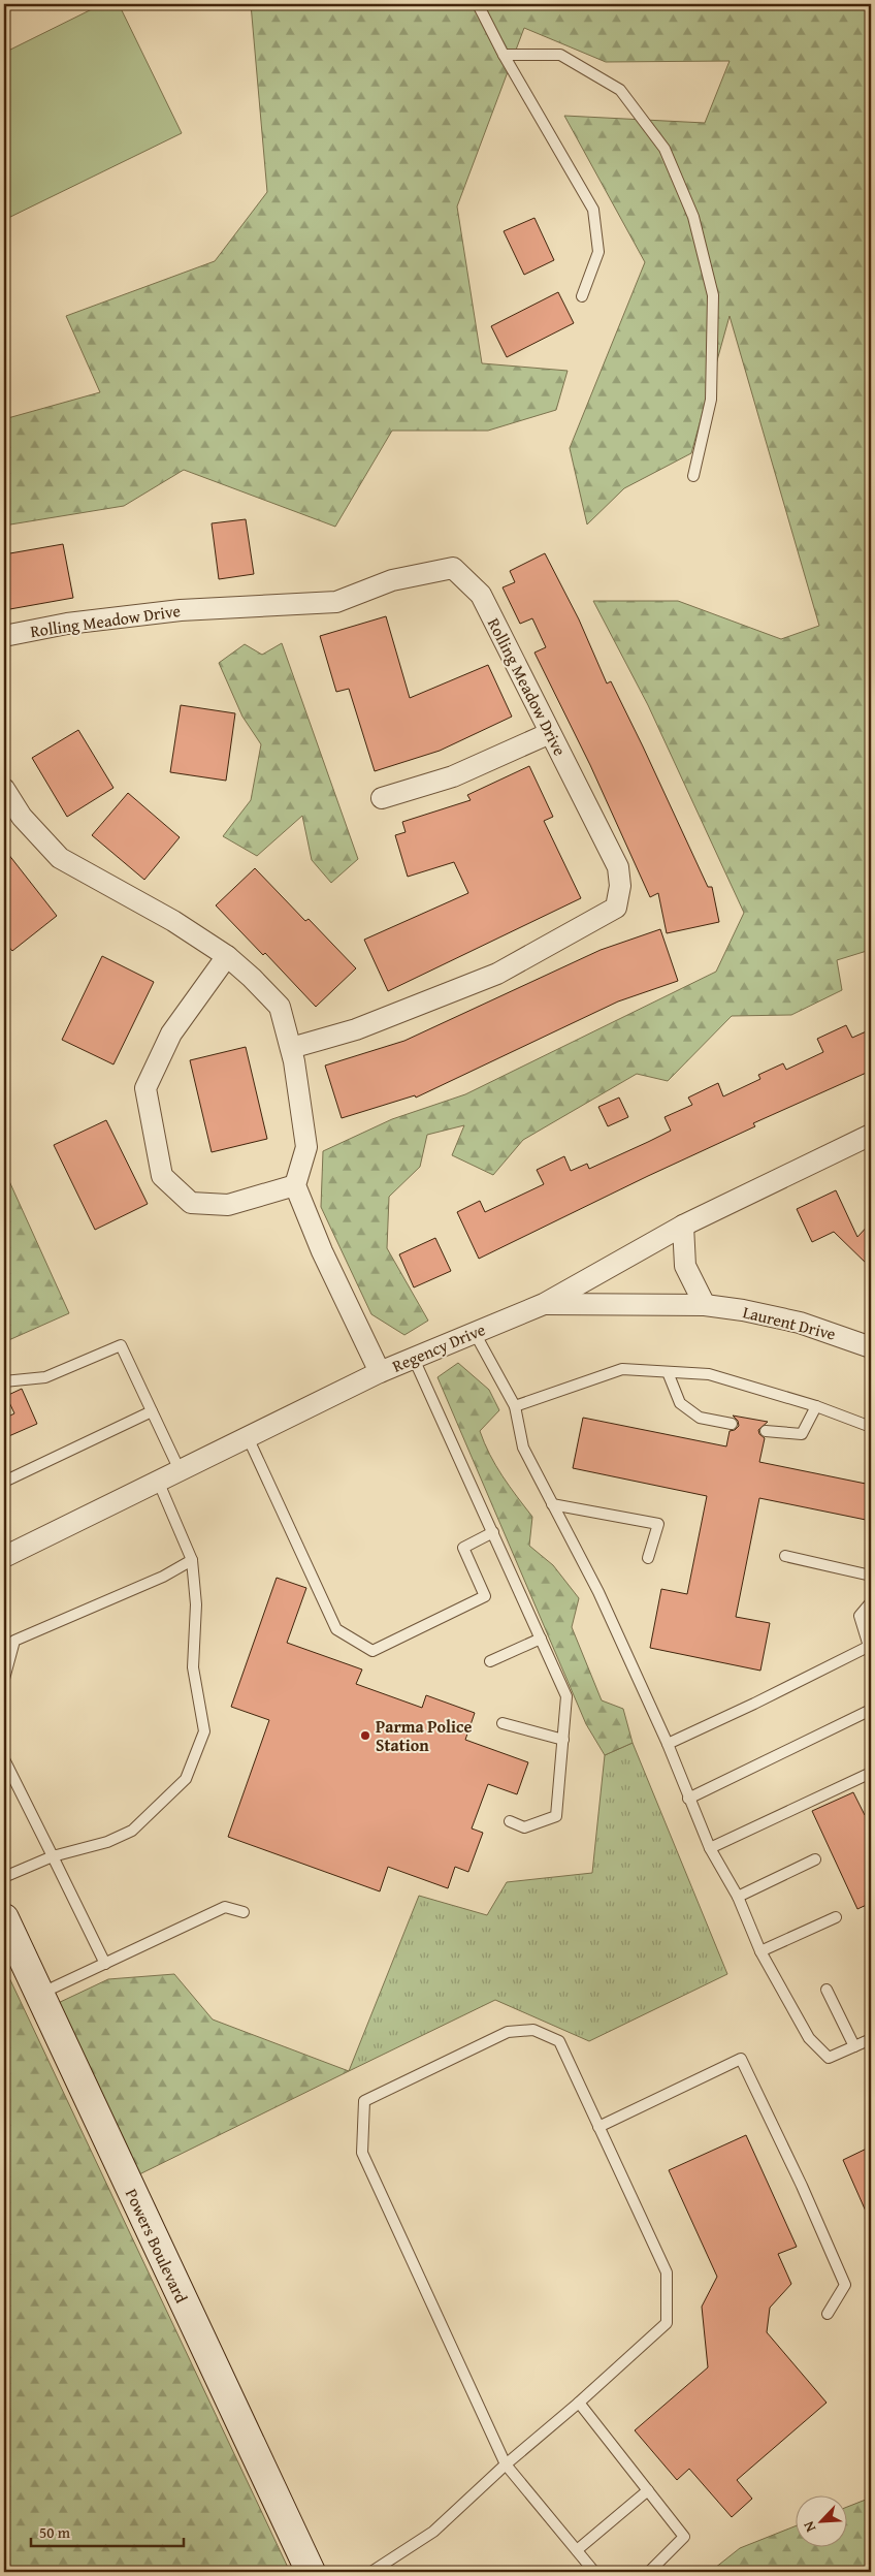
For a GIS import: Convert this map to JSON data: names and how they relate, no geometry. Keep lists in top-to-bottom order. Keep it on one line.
{"streets":{"street":["Rolling Meadow Drive","Laurent Drive","Regency Drive","Powers Boulevard"]},"crossings":[["Laurent Drive","Regency Drive"]],"places":["Parma Police Station"],"scale_bar":"50 m","north":"bottom left"}
